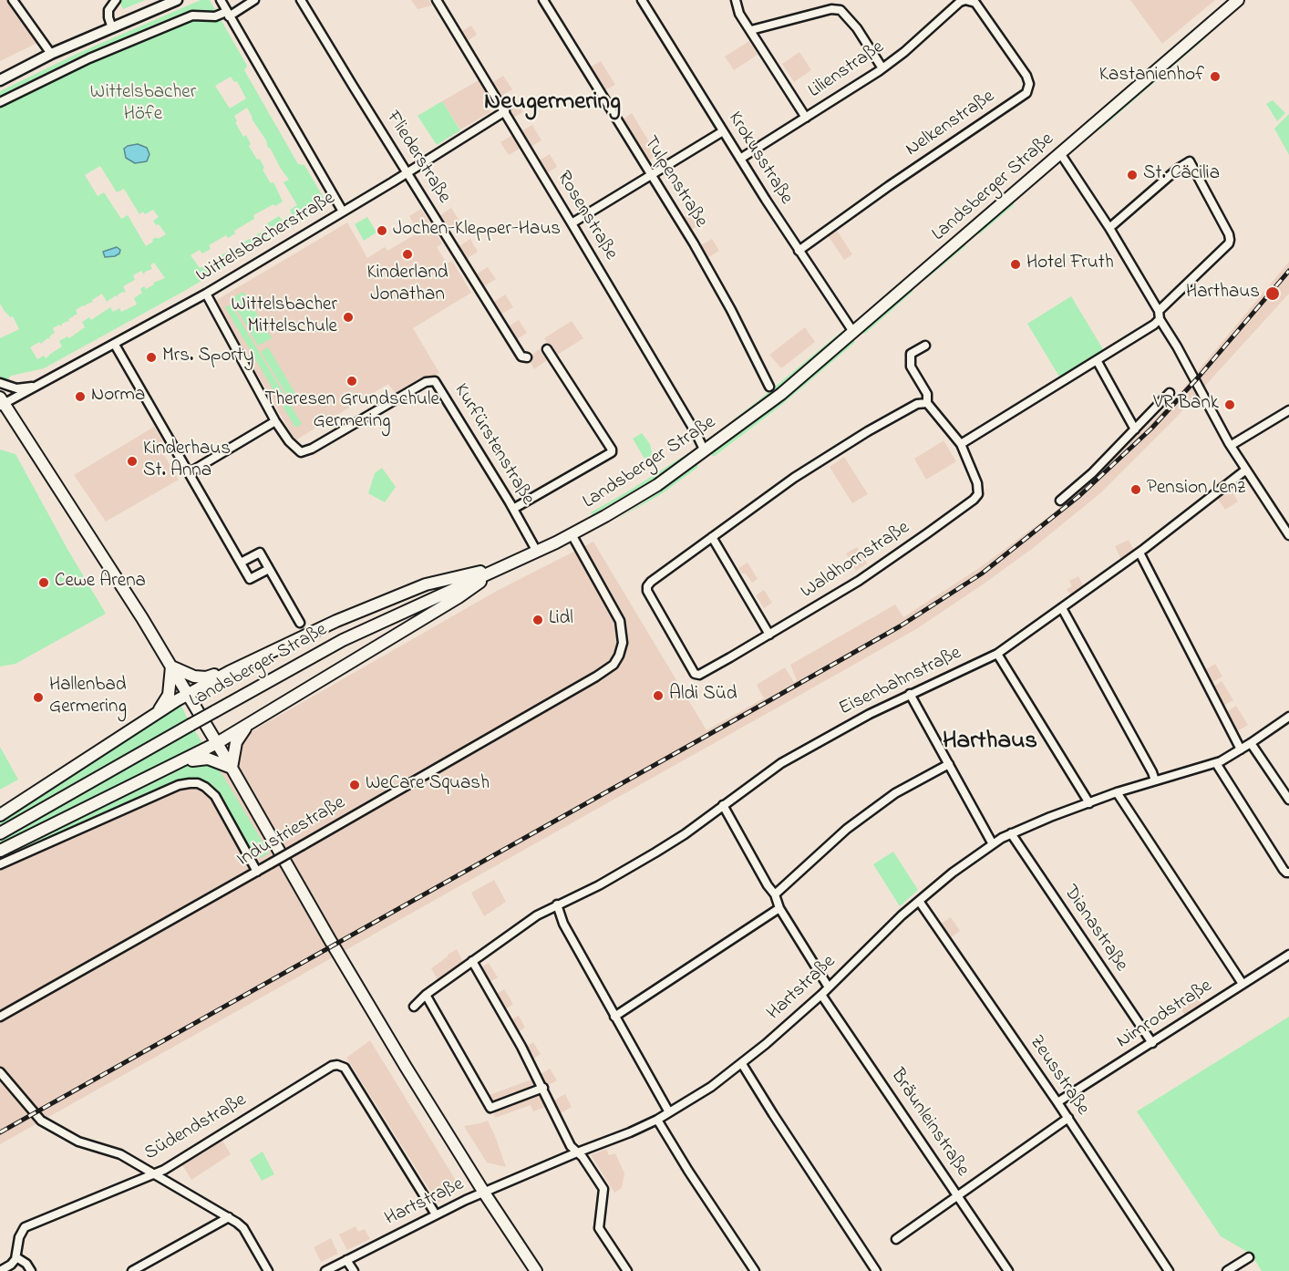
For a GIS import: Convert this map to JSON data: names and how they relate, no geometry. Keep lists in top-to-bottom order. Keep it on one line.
{"streets":{"main road":["Landsberger Straße"],"street":["Lilienstraße","Nelkenstraße","Fliederstraße","Krokusstraße","Tulpenstraße","Rosenstraße","Wittelsbacherstraße","Kurfürstenstraße","Waldhornstraße","Eisenbahnstraße","Industriestraße","Dianastraße","Hartstraße","Nimrodstraße","Zeusstraße","Bräunleinstraße","Südendstraße"]},"crossings":[["Lilienstraße","Nelkenstraße"],["Lilienstraße","Krokusstraße"],["Nelkenstraße","Krokusstraße"],["Fliederstraße","Wittelsbacherstraße"],["Krokusstraße","Landsberger Straße"],["Landsberger Straße","Rosenstraße"],["Landsberger Straße","Kurfürstenstraße"],["Landsberger Straße","Industriestraße"],["Rosenstraße","Wittelsbacherstraße"],["Wittelsbacherstraße","Kurfürstenstraße"],["Dianastraße","Hartstraße"],["Dianastraße","Nimrodstraße"],["Hartstraße","Zeusstraße"],["Hartstraße","Bräunleinstraße"],["Hartstraße","Südendstraße"],["Nimrodstraße","Zeusstraße"]],"districts":["Neugermering","Harthaus"],"parks":["Wittelsbacher Höfe"],"places":["Kastanienhof","St. Cäcilia","Jochen-Klepper-Haus","Kinderland Jonathan","Hotel Fruth","Harthaus","Wittelsbacher Mittelschule","Mrs. Sporty","Theresen Grundschule Germering","Norma","VR Bank","Kinderhaus St. Anna","Pension Lenz","Cewe Arena","Lidl","Aldi Süd","Hallenbad Germering","WeCare Squash"]}
